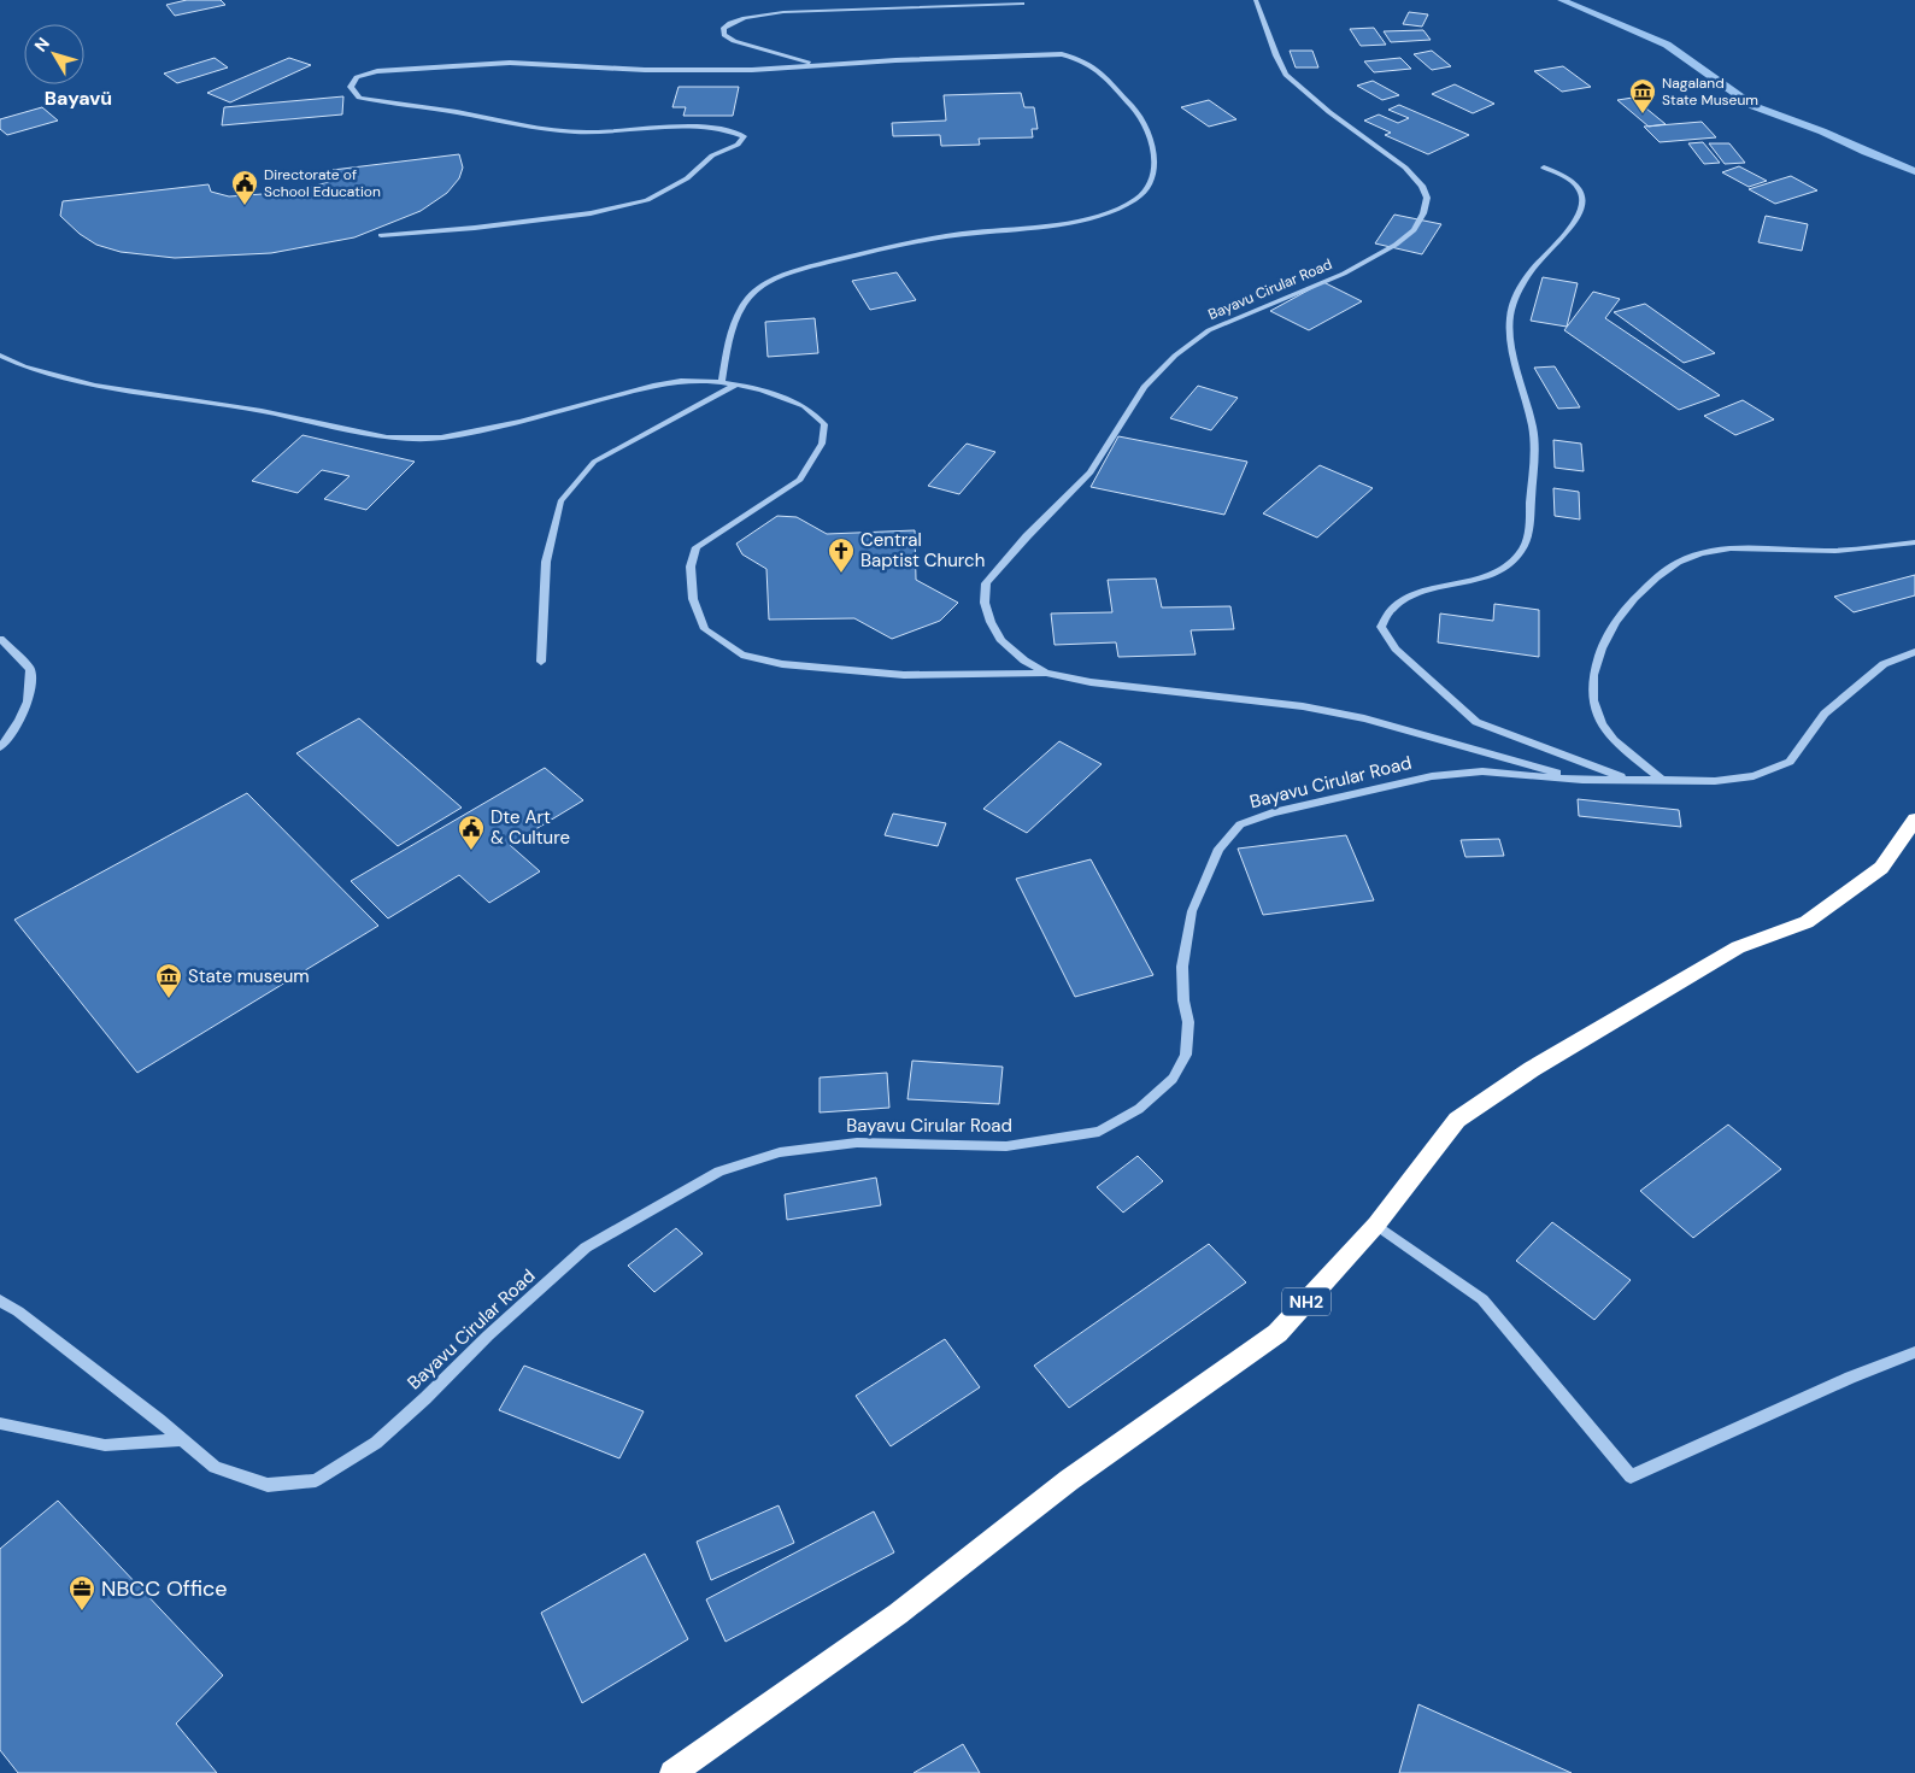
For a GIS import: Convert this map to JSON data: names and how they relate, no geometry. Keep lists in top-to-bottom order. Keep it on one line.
{"streets":{"highway":["NH2"],"street":["Bayavu Cirular Road"]},"districts":["Bayavü"],"places":{"museum":["Nagaland State Museum","State museum"],"public building":["Directorate of School Education","Dte Art & Culture"],"church":["Central Baptist Church"],"office":["NBCC Office"]},"north":"top left"}
